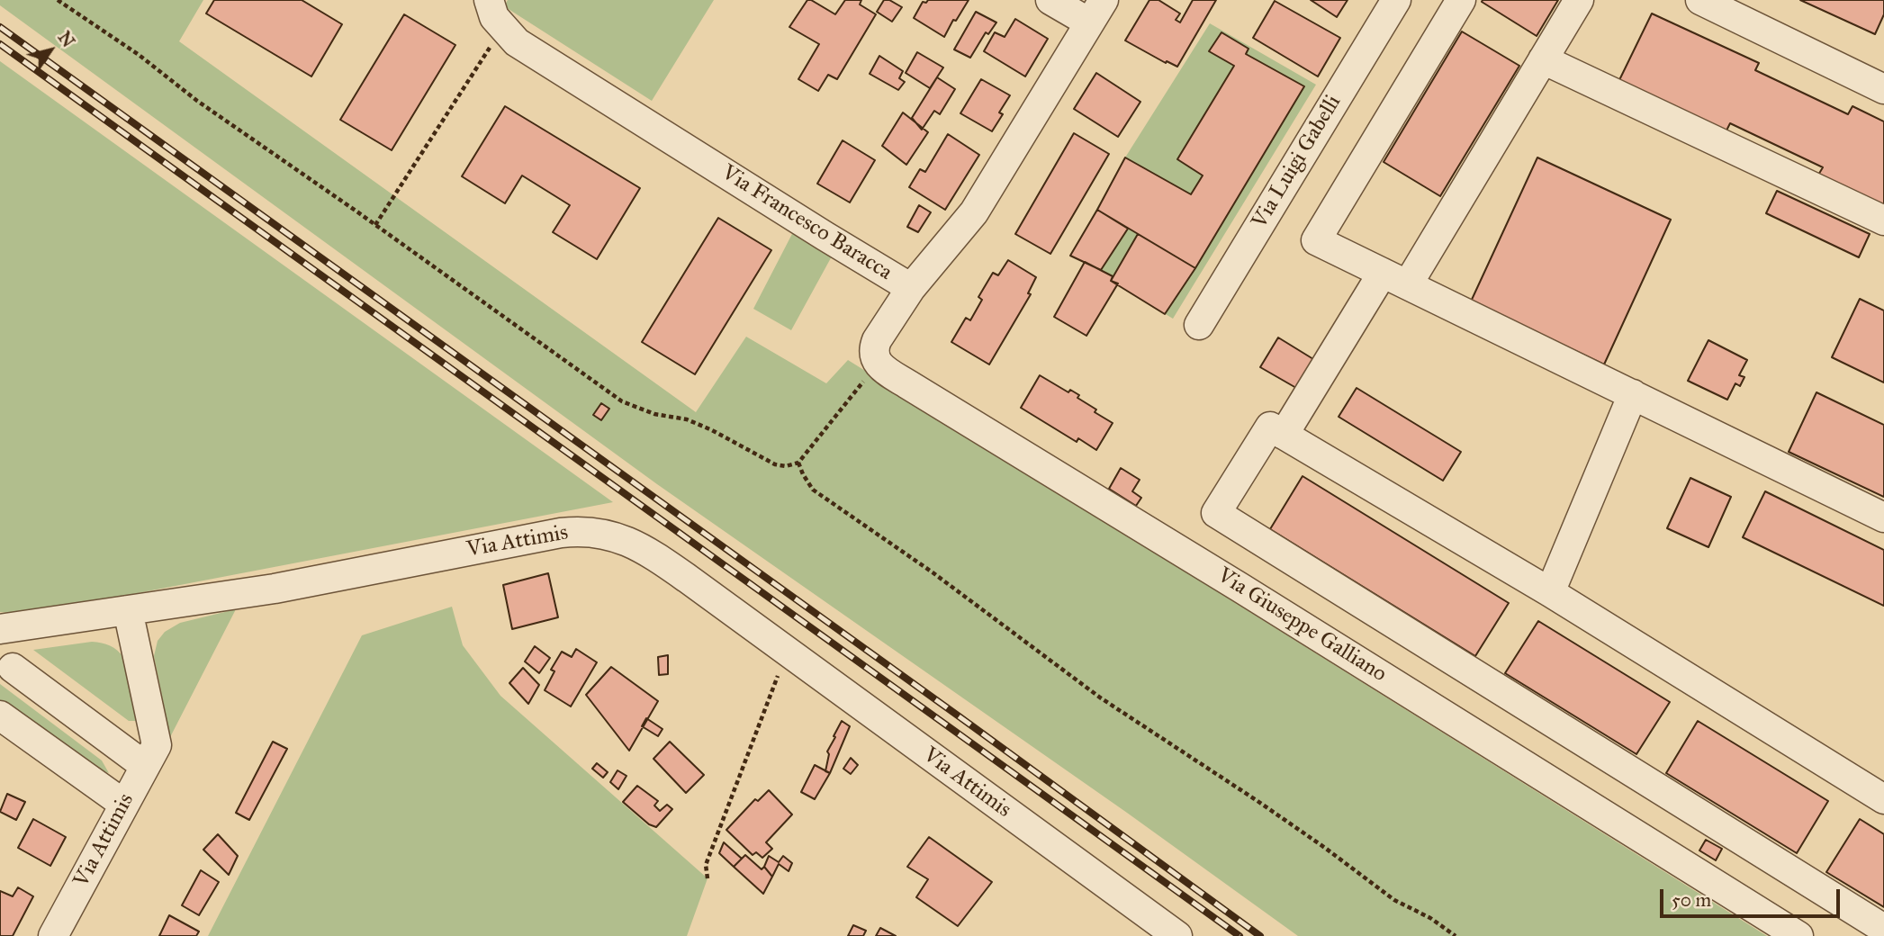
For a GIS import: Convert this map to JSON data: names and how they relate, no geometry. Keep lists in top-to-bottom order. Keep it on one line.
{"streets":{"street":["Via Luigi Gabelli","Via Francesco Baracca","Via Attimis","Via Giuseppe Galliano"]},"scale_bar":"50 m","north":"top right"}
